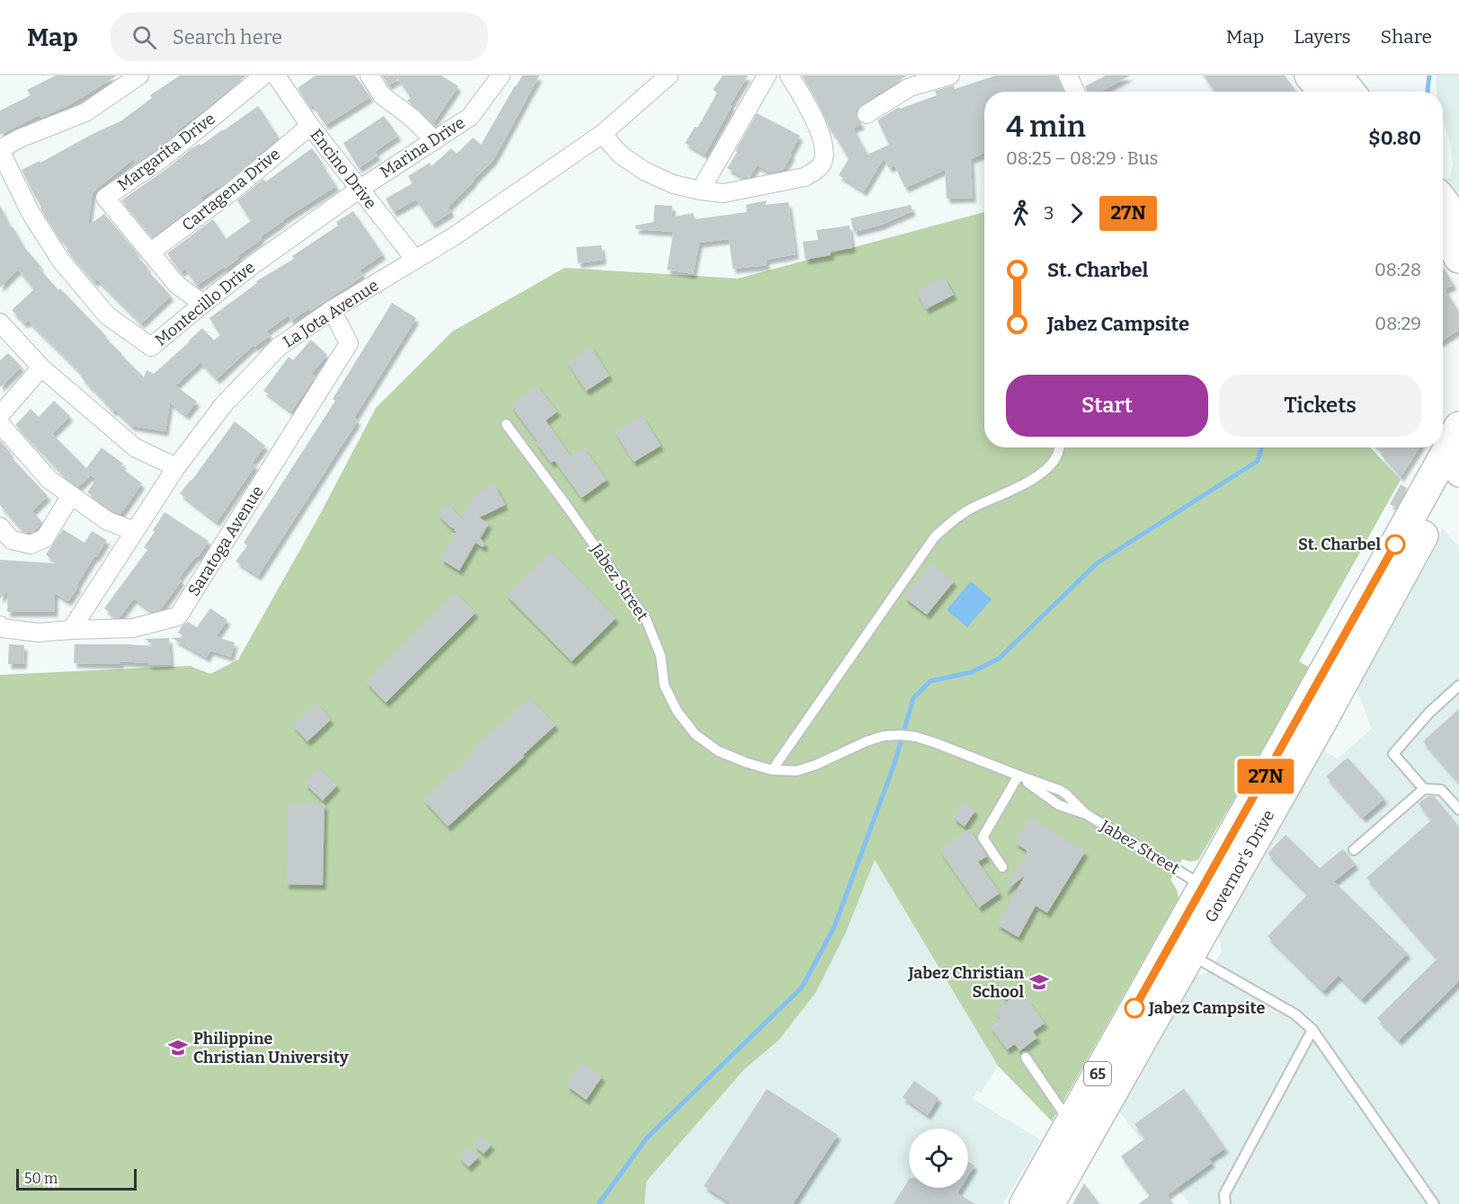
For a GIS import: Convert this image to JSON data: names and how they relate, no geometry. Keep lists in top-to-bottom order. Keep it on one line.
{"streets":{"highway":["Governor's Drive","65"],"street":["Marina Drive","Margarita Drive","Encino Drive","Cartagena Drive","Montecillo Drive","La Jota Avenue","Saratoga Avenue"],"lane":["Jabez Street"]},"crossings":[["Marina Drive","Encino Drive"],["Marina Drive","Montecillo Drive"],["Margarita Drive","Cartagena Drive"],["Margarita Drive","Montecillo Drive"],["Encino Drive","Cartagena Drive"],["Encino Drive","Montecillo Drive"],["Encino Drive","La Jota Avenue"],["La Jota Avenue","Saratoga Avenue"],["Jabez Street","Governor's Drive"]],"places":{"other":["St. Charbel","Jabez Campsite"],"school or university":["Jabez Christian School","Philippine Christian University"]},"lines":["bus line 27N"],"scale_bar":"50 m","page":{"header":"Map","search":"Search here","nav":["Map","Layers","Share"],"on_map":"27N","heading":["4 min","08:25 – 08:29 · Bus","$0.80"],"legs":["3","27N"],"list":[{"name":"St. Charbel","value":"08:28"},{"name":"Jabez Campsite","value":"08:29"}],"buttons":["Start","Tickets"],"scale":"50 m"}}
